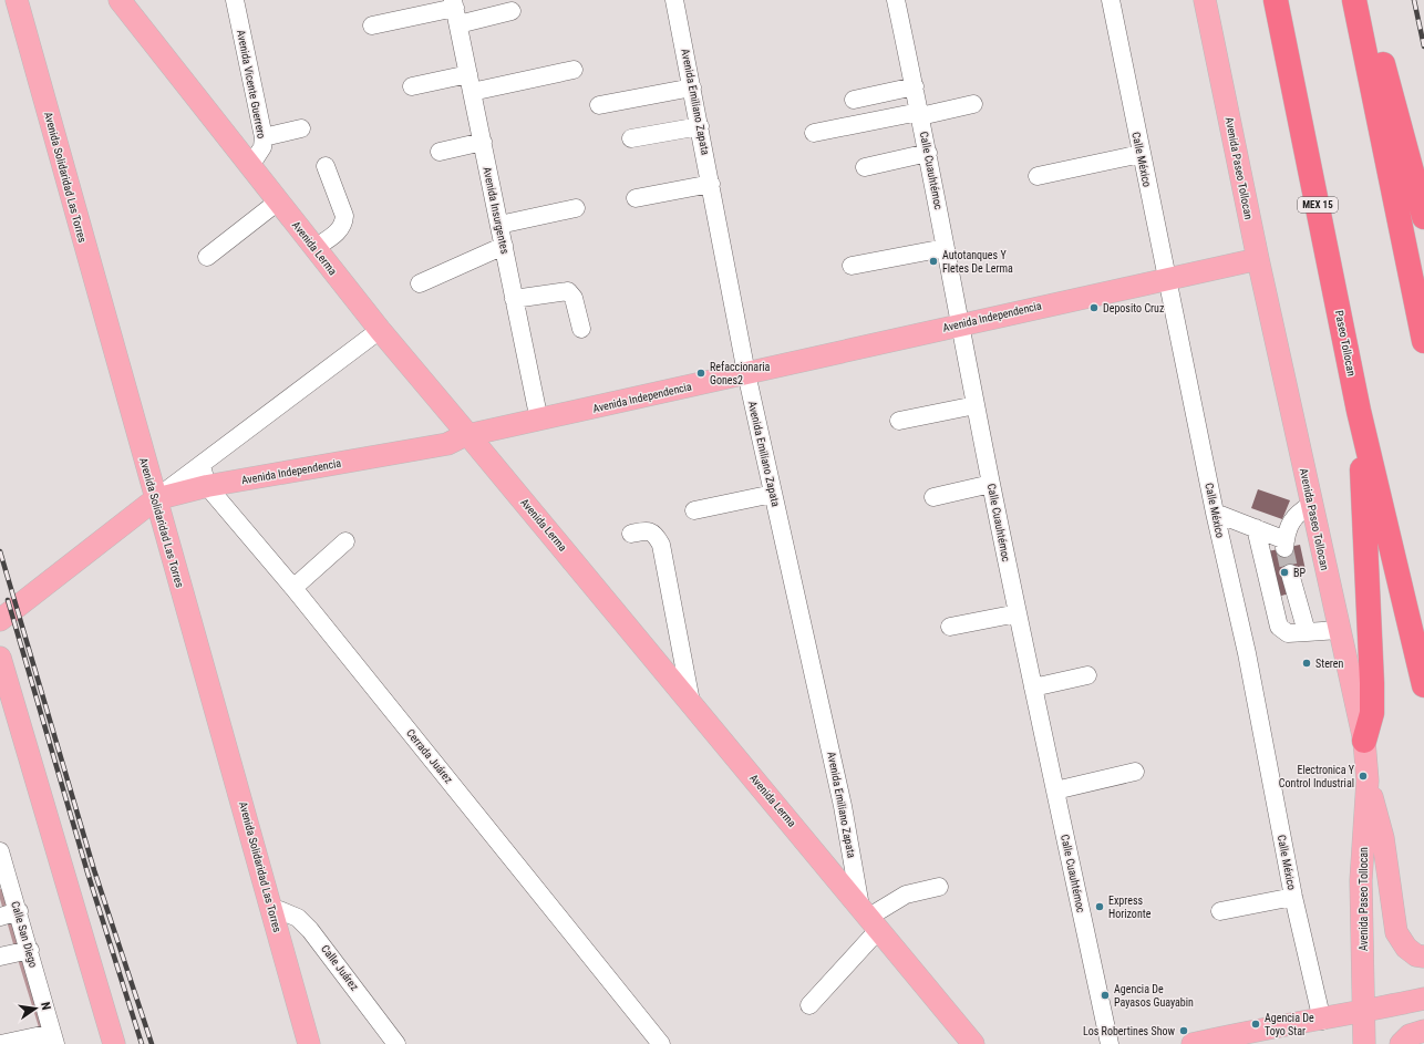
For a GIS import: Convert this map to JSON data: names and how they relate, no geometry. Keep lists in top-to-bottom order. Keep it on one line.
{"streets":{"highway":["MEX 15","Paseo Tollocan"],"main road":["Avenida Paseo Tollocan","Avenida Solidaridad Las Torres","Avenida Lerma","Avenida Independencia"],"street":["Avenida Vicente Guerrero","Avenida Emiliano Zapata","Calle México","Calle Cuauhtémoc","Avenida Insurgentes","Cerrada Juárez","Calle San Diego","Calle Juárez"]},"crossings":[["Avenida Vicente Guerrero","Avenida Lerma"],["Avenida Emiliano Zapata","Avenida Lerma"],["Avenida Emiliano Zapata","Avenida Independencia"],["Calle México","Avenida Independencia"],["Avenida Paseo Tollocan","Avenida Independencia"],["Calle Cuauhtémoc","Avenida Independencia"],["Avenida Solidaridad Las Torres","Avenida Independencia"],["Avenida Solidaridad Las Torres","Calle Juárez"],["Avenida Insurgentes","Avenida Independencia"],["Avenida Lerma","Avenida Independencia"],["Avenida Independencia","Cerrada Juárez"]],"places":["Autotanques Y Fletes De Lerma","Deposito Cruz","Refaccionaria Gones2","BP","Steren","Electronica Y Control Industrial","Express Horizonte","Agencia De Payasos Guayabin","Agencia De Toyo Star","Los Robertines Show"],"north":"right"}
